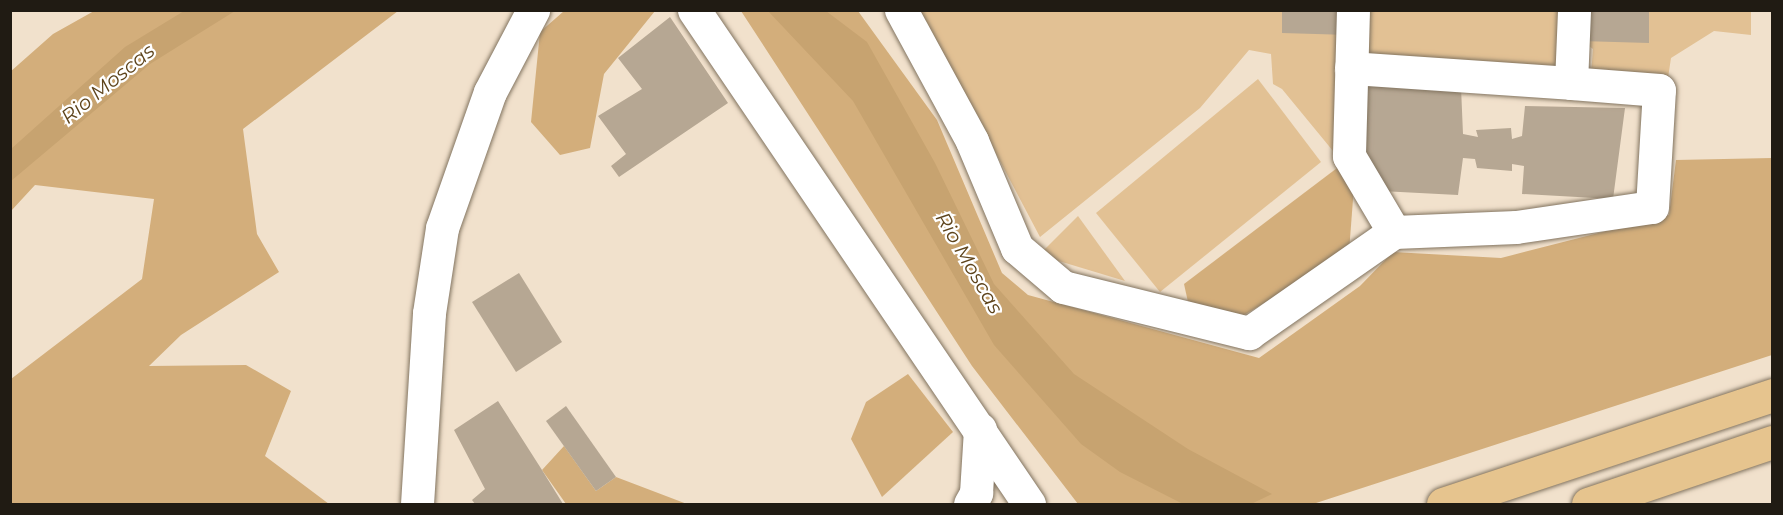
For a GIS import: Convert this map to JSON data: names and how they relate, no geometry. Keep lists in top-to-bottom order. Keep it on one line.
{"water":["Rio Moscas"]}
